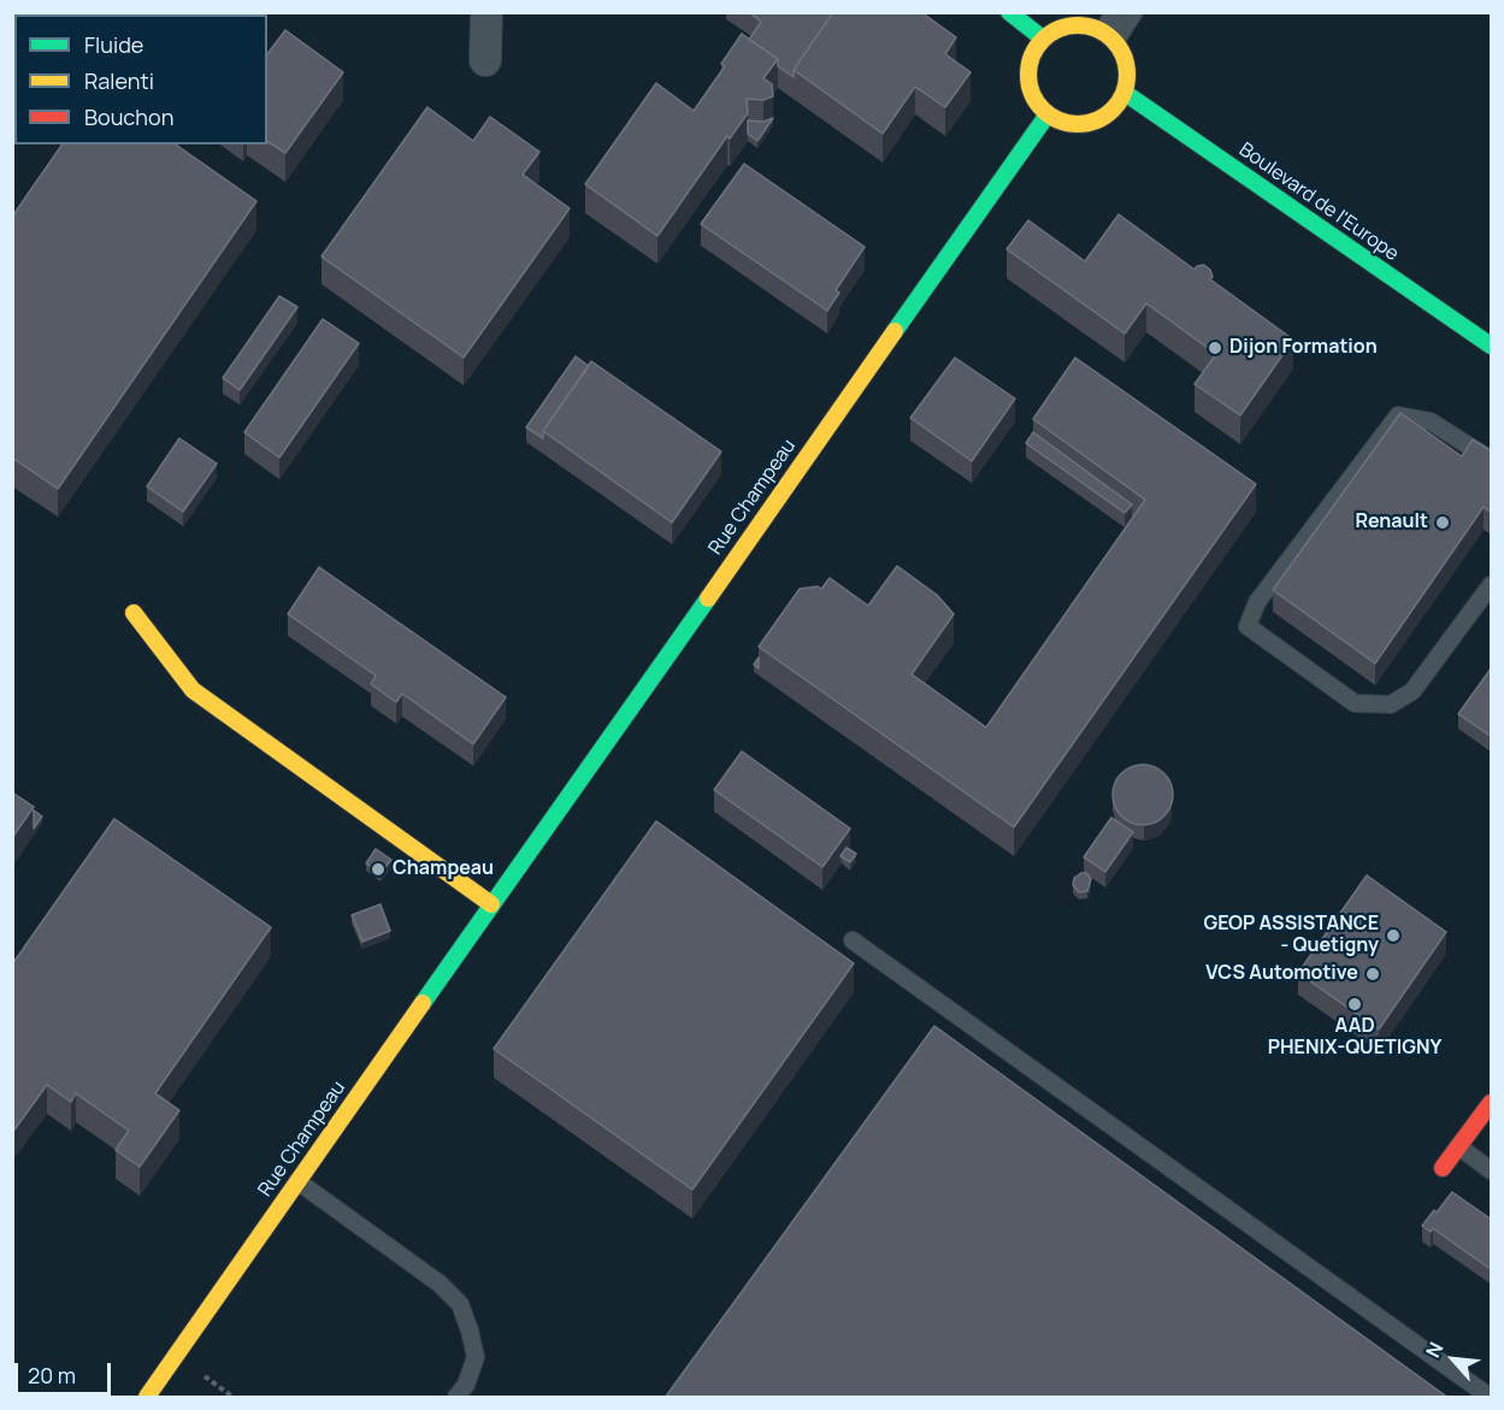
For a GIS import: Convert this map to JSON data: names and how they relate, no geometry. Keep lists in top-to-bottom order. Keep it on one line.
{"streets":{"street":["Boulevard de l'Europe","Rue Champeau"]},"crossings":[["Boulevard de l'Europe","Rue Champeau"]],"places":["Dijon Formation","Renault","Champeau","GEOP ASSISTANCE - Quetigny","VCS Automotive","AAD PHENIX-QUETIGNY"],"legend":["Fluide","Ralenti","Bouchon"],"scale_bar":"20 m","north":"top left"}
